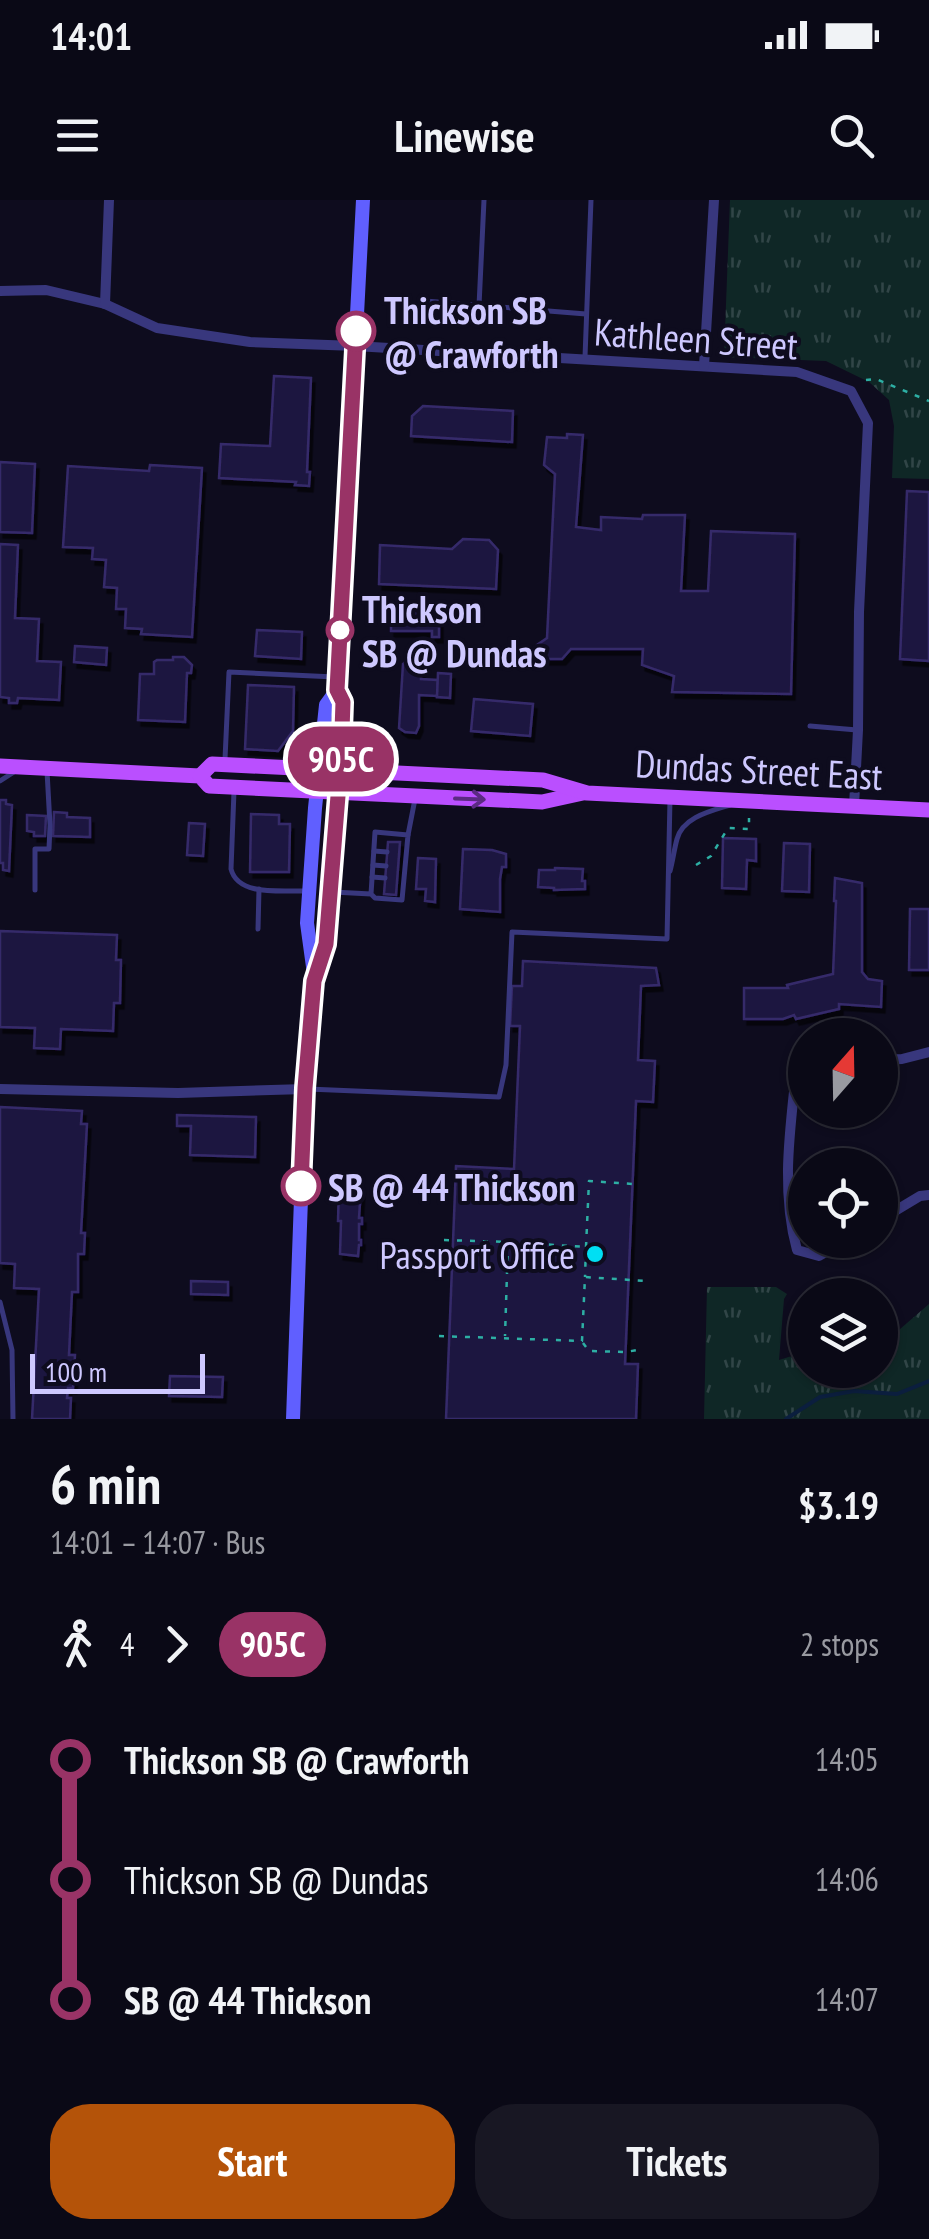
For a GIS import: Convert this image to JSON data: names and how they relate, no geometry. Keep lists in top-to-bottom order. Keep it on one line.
{"streets":{"main road":["Dundas Street East"],"street":["Kathleen Street"]},"crossings":[["Kathleen Street","Dundas Street East"]],"places":["Thickson SB @ Crawforth","Thickson SB @ Dundas","SB @ 44 Thickson","Passport Office"],"lines":["bus line 905C"],"scale_bar":"100 m","north":"top","page":{"status":"14:01","header":"Linewise","on_map":"905C","scale":"100 m","heading":["6 min","14:01 – 14:07 · Bus","$3.19"],"legs":["4","905C","2 stops"],"list":[{"name":"Thickson SB @ Crawforth","value":"14:05"},{"name":"Thickson SB @ Dundas","value":"14:06"},{"name":"SB @ 44 Thickson","value":"14:07"}],"buttons":["Start","Tickets"]}}
